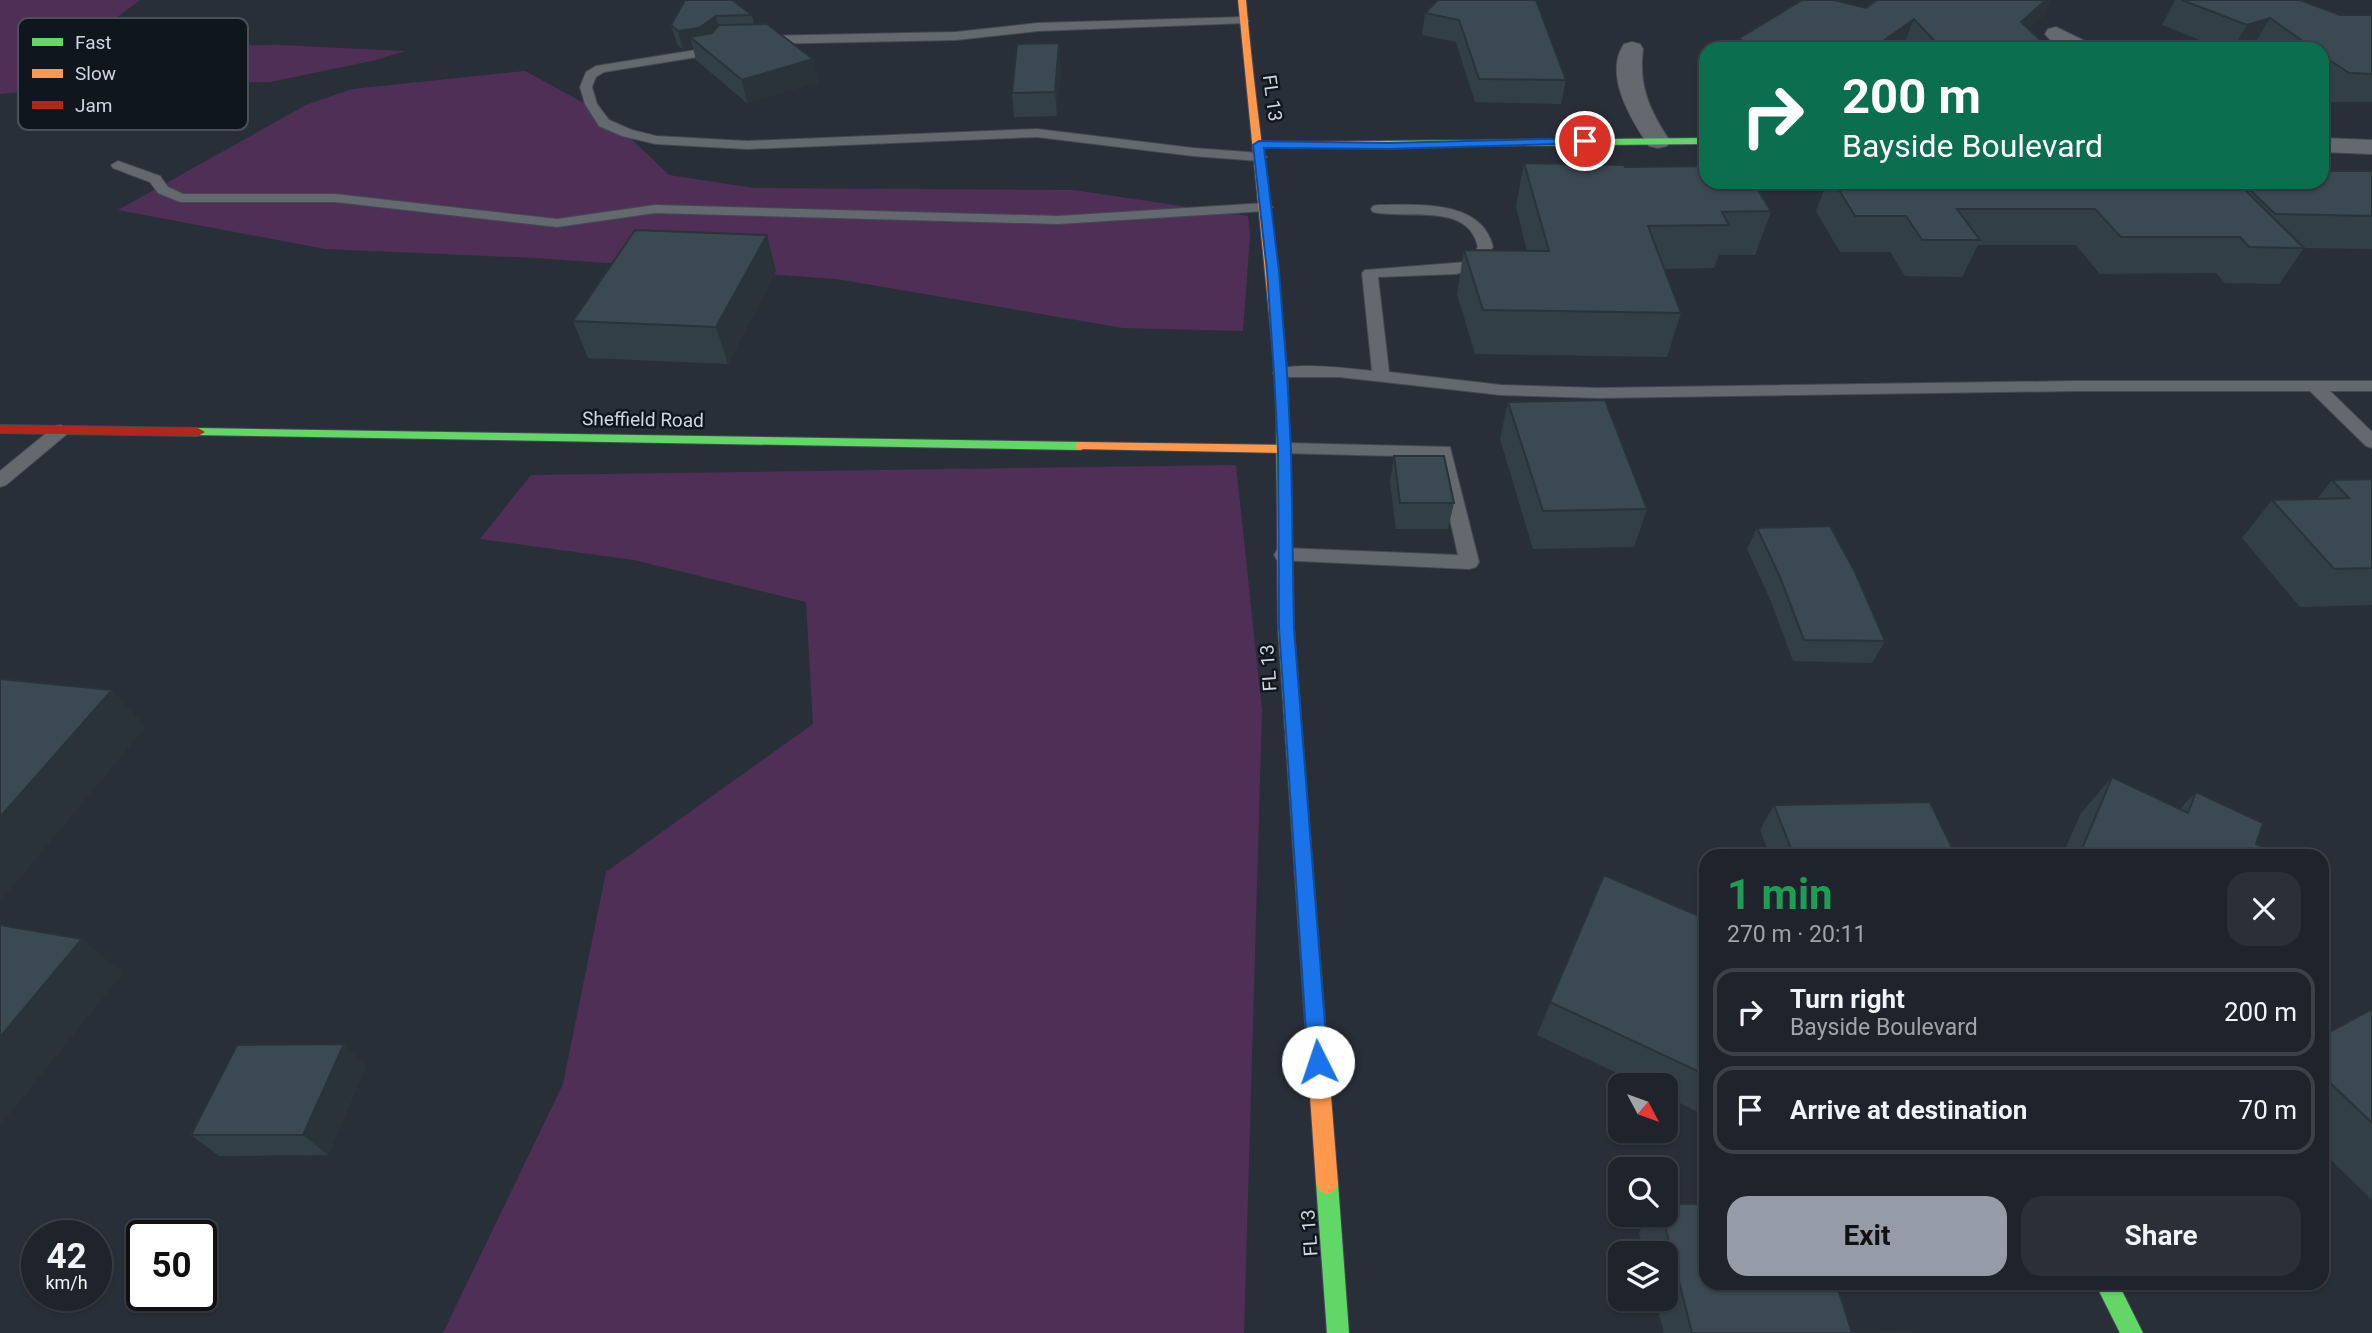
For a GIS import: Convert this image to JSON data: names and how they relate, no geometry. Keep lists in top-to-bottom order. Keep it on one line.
{"streets":{"street":["FL 13","Sheffield Road"]},"crossings":[["FL 13","Sheffield Road"]],"legend":["Fast","Slow","Jam"],"north":"bottom right","page":{"turn":["200 m","Bayside Boulevard"],"heading":["1 min","270 m · 20:11"],"list":[{"name":"Turn right","note":"Bayside Boulevard","value":"200 m"},{"name":"Arrive at destination","value":"70 m"}],"buttons":["Exit","Share"],"speed":"42 km/h","limit":"50"}}
